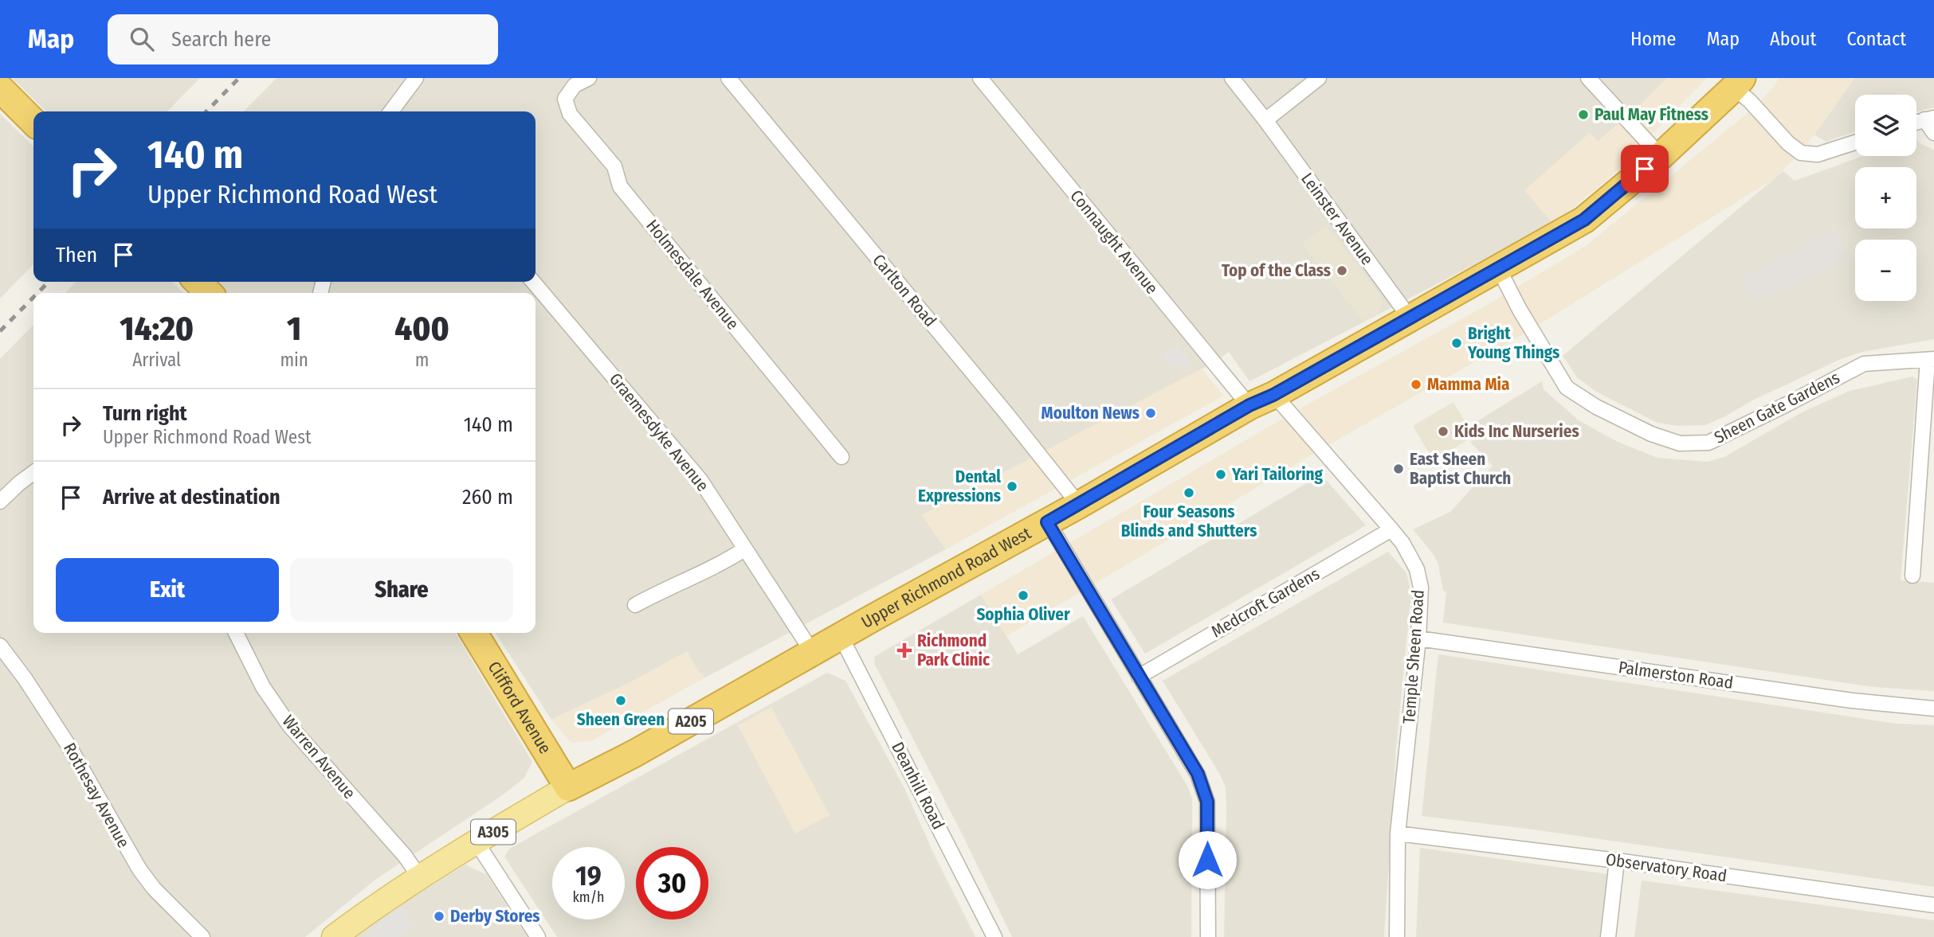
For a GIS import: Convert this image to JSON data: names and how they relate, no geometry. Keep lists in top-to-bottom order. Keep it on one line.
{"streets":{"highway":["Upper Richmond Road West","Clifford Avenue","A205"],"main road":["A305"],"street":["Leinster Avenue","Connaught Avenue","Holmesdale Avenue","Carlton Road","Sheen Gate Gardens","Graemesdyke Avenue","Medcroft Gardens","Temple Sheen Road","Palmerston Road","Warren Avenue","Deanhill Road","Rothesay Avenue","Observatory Road"]},"crossings":[["Leinster Avenue","Upper Richmond Road West"],["Connaught Avenue","Upper Richmond Road West"],["Carlton Road","Upper Richmond Road West"],["Sheen Gate Gardens","Upper Richmond Road West"],["Graemesdyke Avenue","Upper Richmond Road West"],["Upper Richmond Road West","Temple Sheen Road"],["Upper Richmond Road West","Clifford Avenue"],["Upper Richmond Road West","Warren Avenue"],["Upper Richmond Road West","Deanhill Road"],["Medcroft Gardens","Temple Sheen Road"],["Temple Sheen Road","Palmerston Road"],["Temple Sheen Road","Observatory Road"]],"places":{"other":["Paul May Fitness","Top of the Class","Bright Young Things","Mamma Mia","Moulton News","Kids Inc Nurseries","East Sheen Baptist Church","Yari Tailoring","Dental Expressions","Four Seasons Blinds and Shutters","Sophia Oliver","Sheen Green","Derby Stores"],"health":["Richmond Park Clinic"]},"page":{"header":"Map","search":"Search here","nav":["Home","Map","About","Contact"],"map_buttons":["+","−"],"turn":["140 m","Upper Richmond Road West"],"then":"Then","eta":["14:20","Arrival","1","min","400","m"],"list":[{"name":"Turn right","note":"Upper Richmond Road West","value":"140 m"},{"name":"Arrive at destination","value":"260 m"}],"buttons":["Exit","Share"],"speed":"19 km/h","limit":"30"}}
